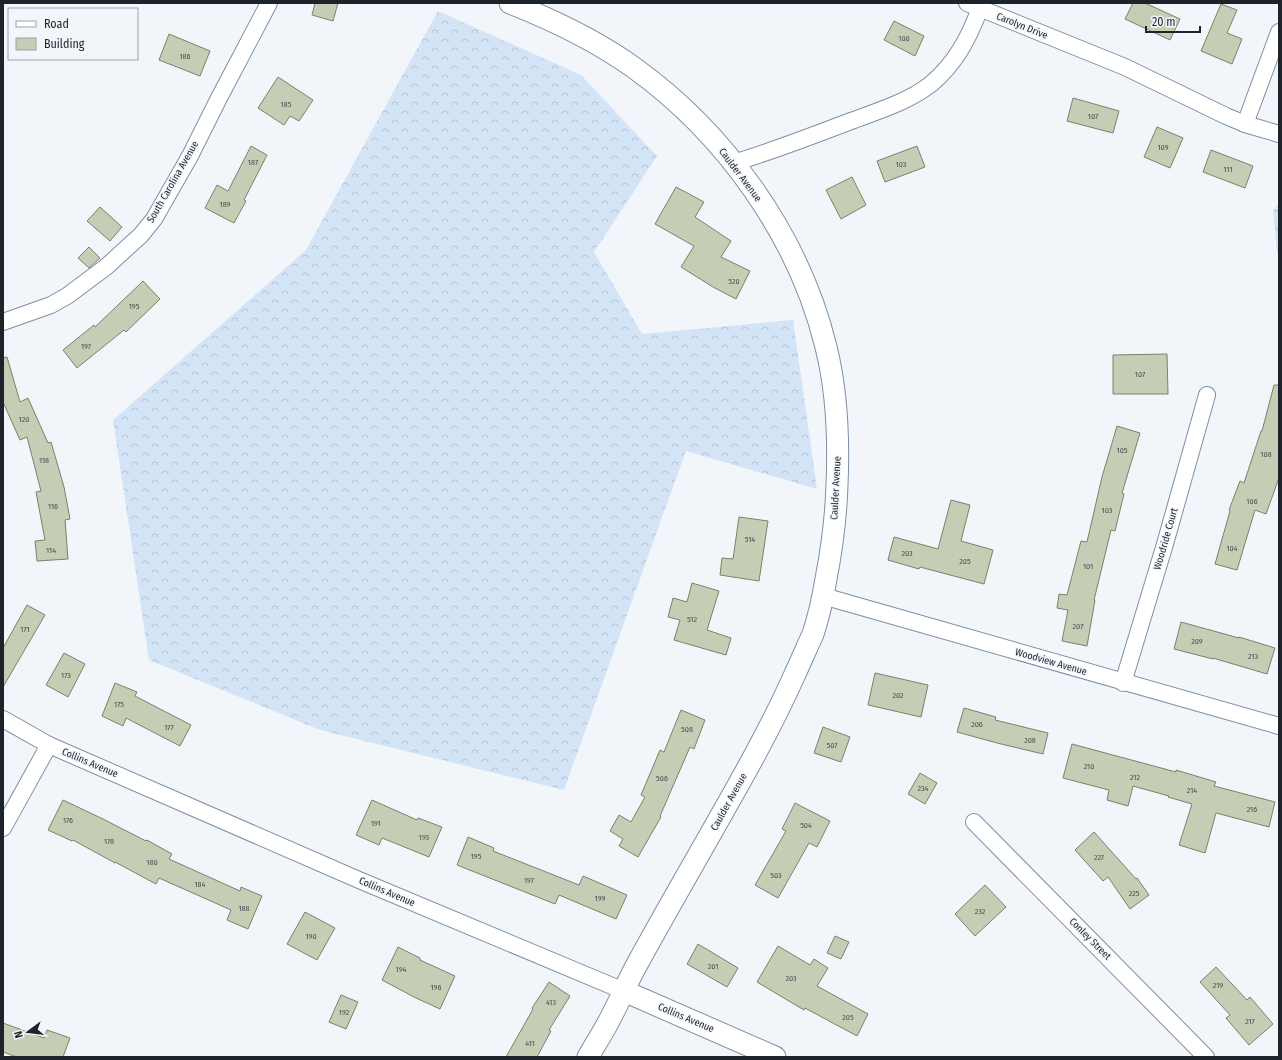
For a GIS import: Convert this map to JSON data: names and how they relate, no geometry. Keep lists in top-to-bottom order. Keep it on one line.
{"streets":{"street":["Carolyn Drive","Caulder Avenue","South Carolina Avenue","Woodride Court","Woodview Avenue","Collins Avenue","Conley Street"]},"crossings":[["Carolyn Drive","Caulder Avenue"],["Caulder Avenue","Woodview Avenue"],["Caulder Avenue","Collins Avenue"],["Woodride Court","Woodview Avenue"]],"house_numbers":["100","186","185","107","109","187","103","111","189","520","195","197","107","120","105","108","118","106","116","103","514","104","114","203","205","101","512","207","171","209","213","173","202","175","206","177","508","208","507","210","212","506","234","214","216","176","191","504","193","178","195","227","180","503","197","184","225","199","188","232","190","201","194","203","219","196","413","192","205","217","411"],"legend":["Road","Building"],"scale_bar":"20 m","north":"left"}
